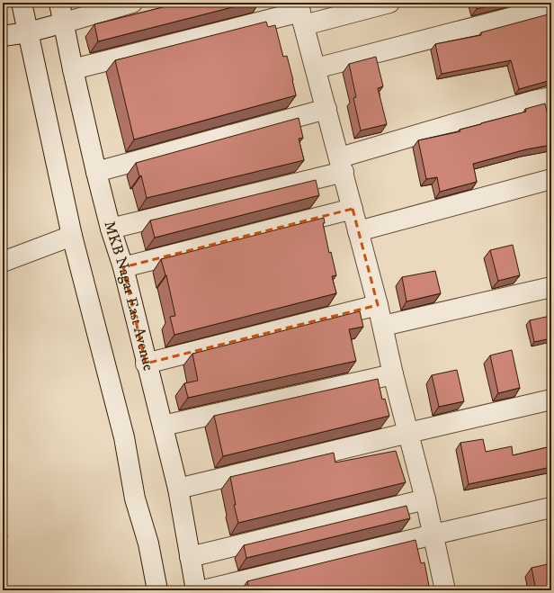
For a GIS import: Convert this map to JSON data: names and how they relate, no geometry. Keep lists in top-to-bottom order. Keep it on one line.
{"streets":{"street":["MKB Nagar East Avenue"]}}
